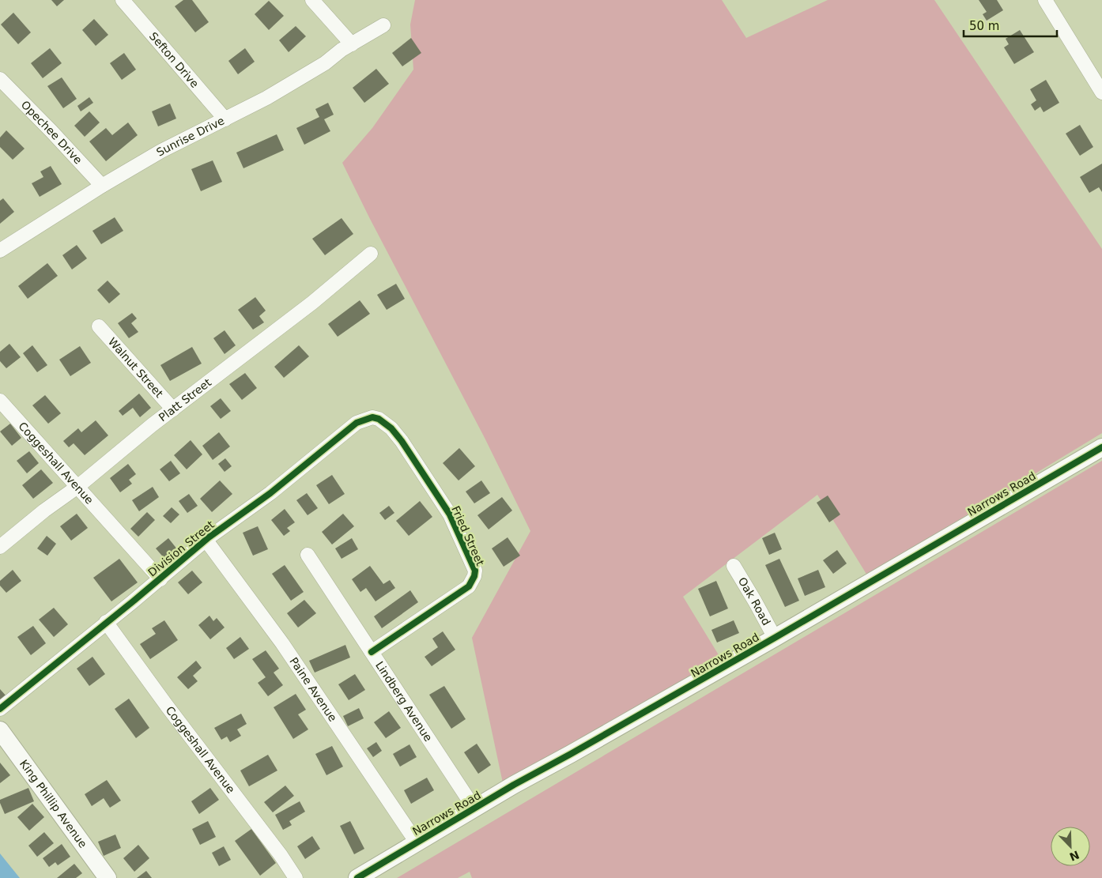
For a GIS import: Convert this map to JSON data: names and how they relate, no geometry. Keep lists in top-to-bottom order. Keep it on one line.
{"streets":{"street":["Sefton Drive","Opechee Drive","Sunrise Drive","Walnut Street","Platt Street","Coggeshall Avenue","Narrows Road","Fried Street","Division Street","Oak Road","Paine Avenue","Lindberg Avenue","King Phillip Avenue"]},"crossings":[["Sefton Drive","Sunrise Drive"],["Opechee Drive","Sunrise Drive"],["Walnut Street","Platt Street"],["Platt Street","Coggeshall Avenue"],["Coggeshall Avenue","Division Street"],["Narrows Road","Oak Road"],["Narrows Road","Paine Avenue"],["Narrows Road","Lindberg Avenue"],["Fried Street","Division Street"],["Fried Street","Lindberg Avenue"],["Division Street","Paine Avenue"]],"scale_bar":"50 m","north":"bottom right"}
